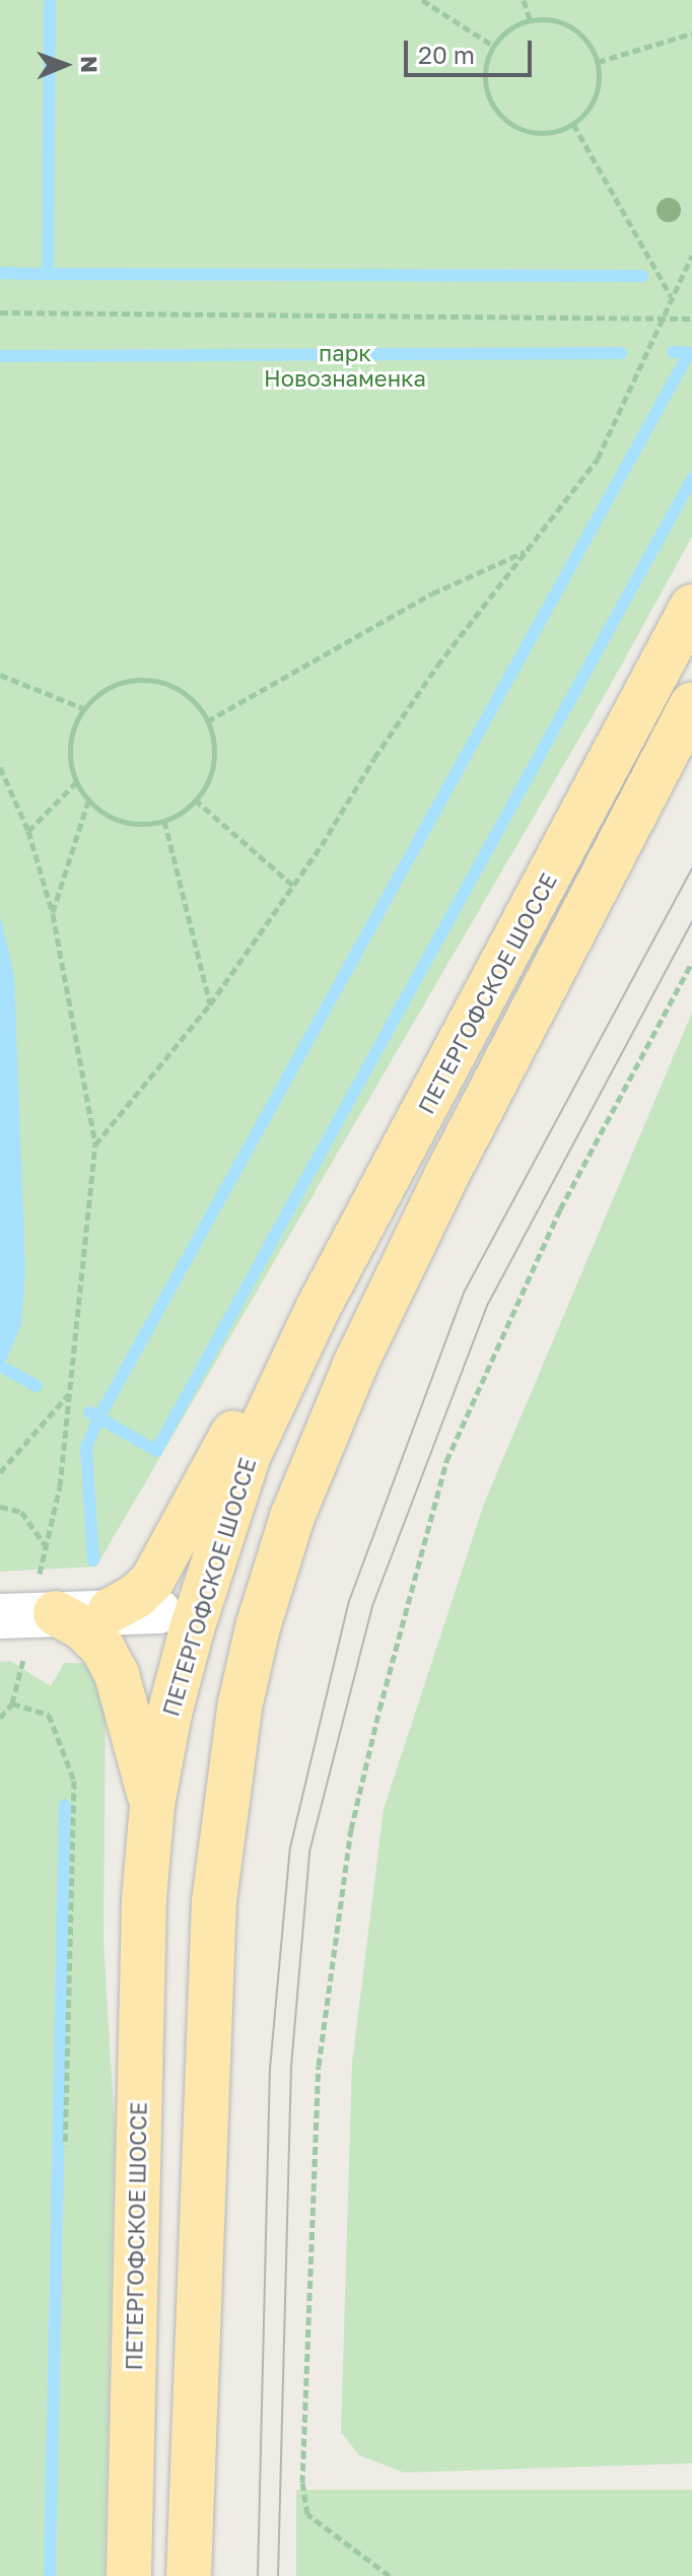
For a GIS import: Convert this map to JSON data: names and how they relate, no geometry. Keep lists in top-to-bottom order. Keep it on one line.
{"streets":{"main road":["ПЕТЕРГОФСКОЕ ШОССЕ"]},"parks":["парк Новознаменка"],"scale_bar":"20 m","north":"right"}
